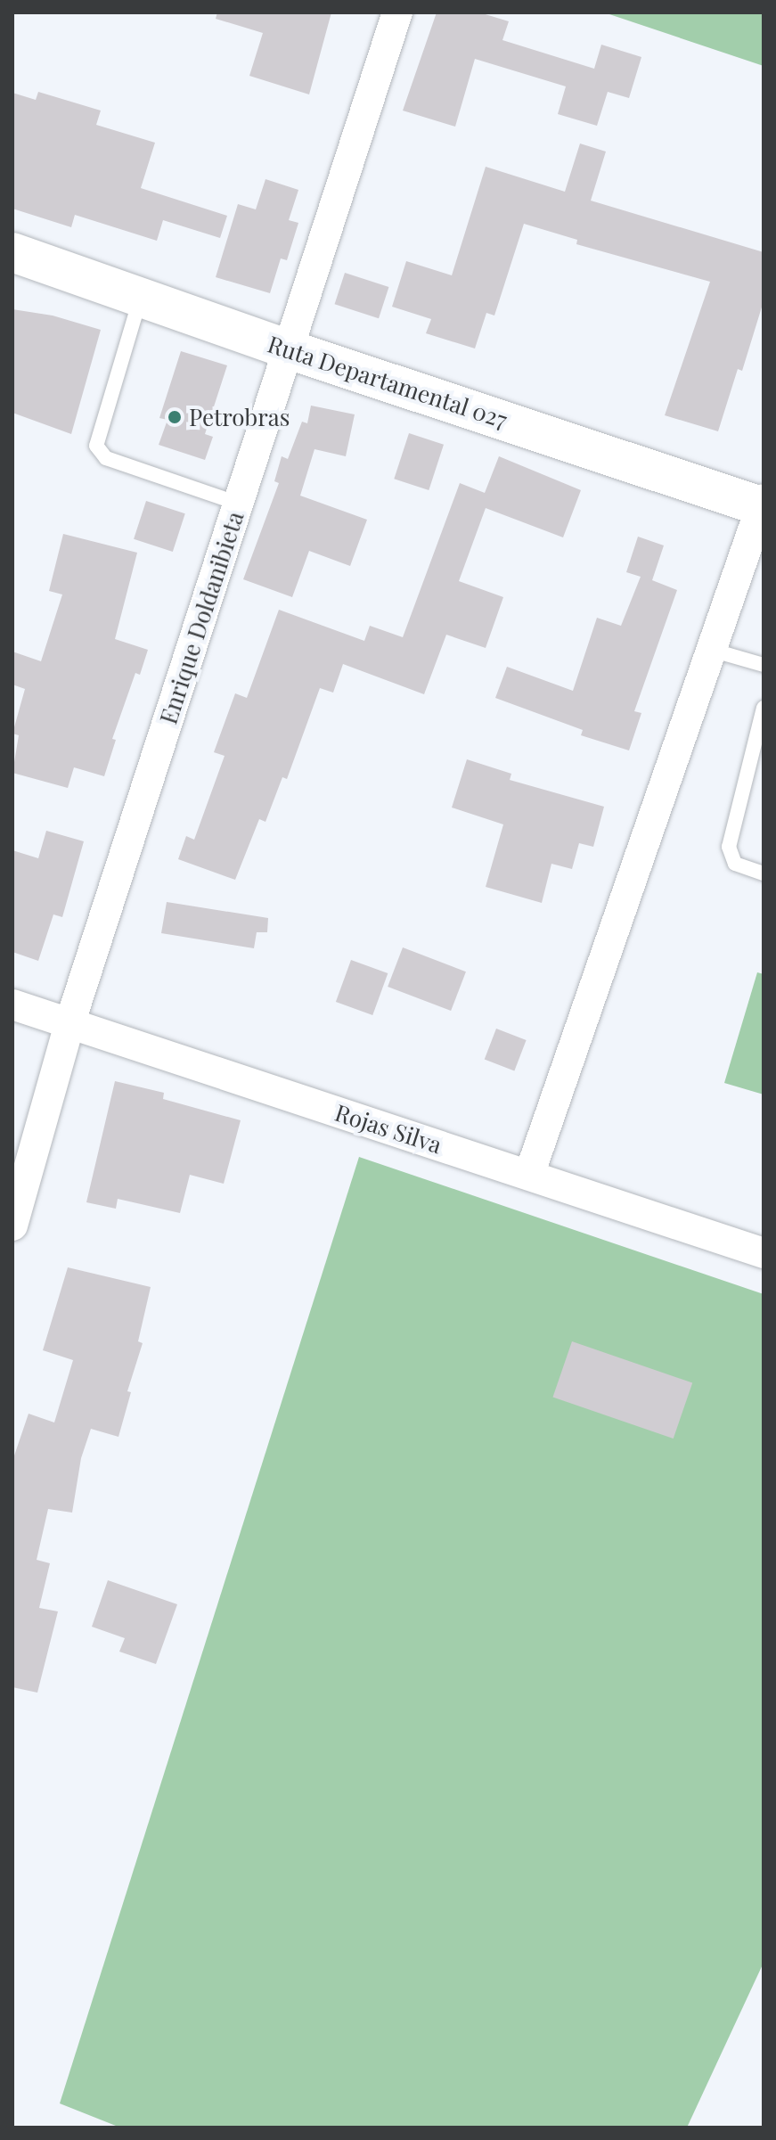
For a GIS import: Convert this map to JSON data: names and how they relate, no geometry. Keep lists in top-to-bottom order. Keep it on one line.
{"streets":{"main road":["Ruta Departamental 027"],"street":["Enrique Doldanibieta","Rojas Silva"]},"crossings":[["Ruta Departamental 027","Enrique Doldanibieta"],["Enrique Doldanibieta","Rojas Silva"]],"places":["Petrobras"]}
